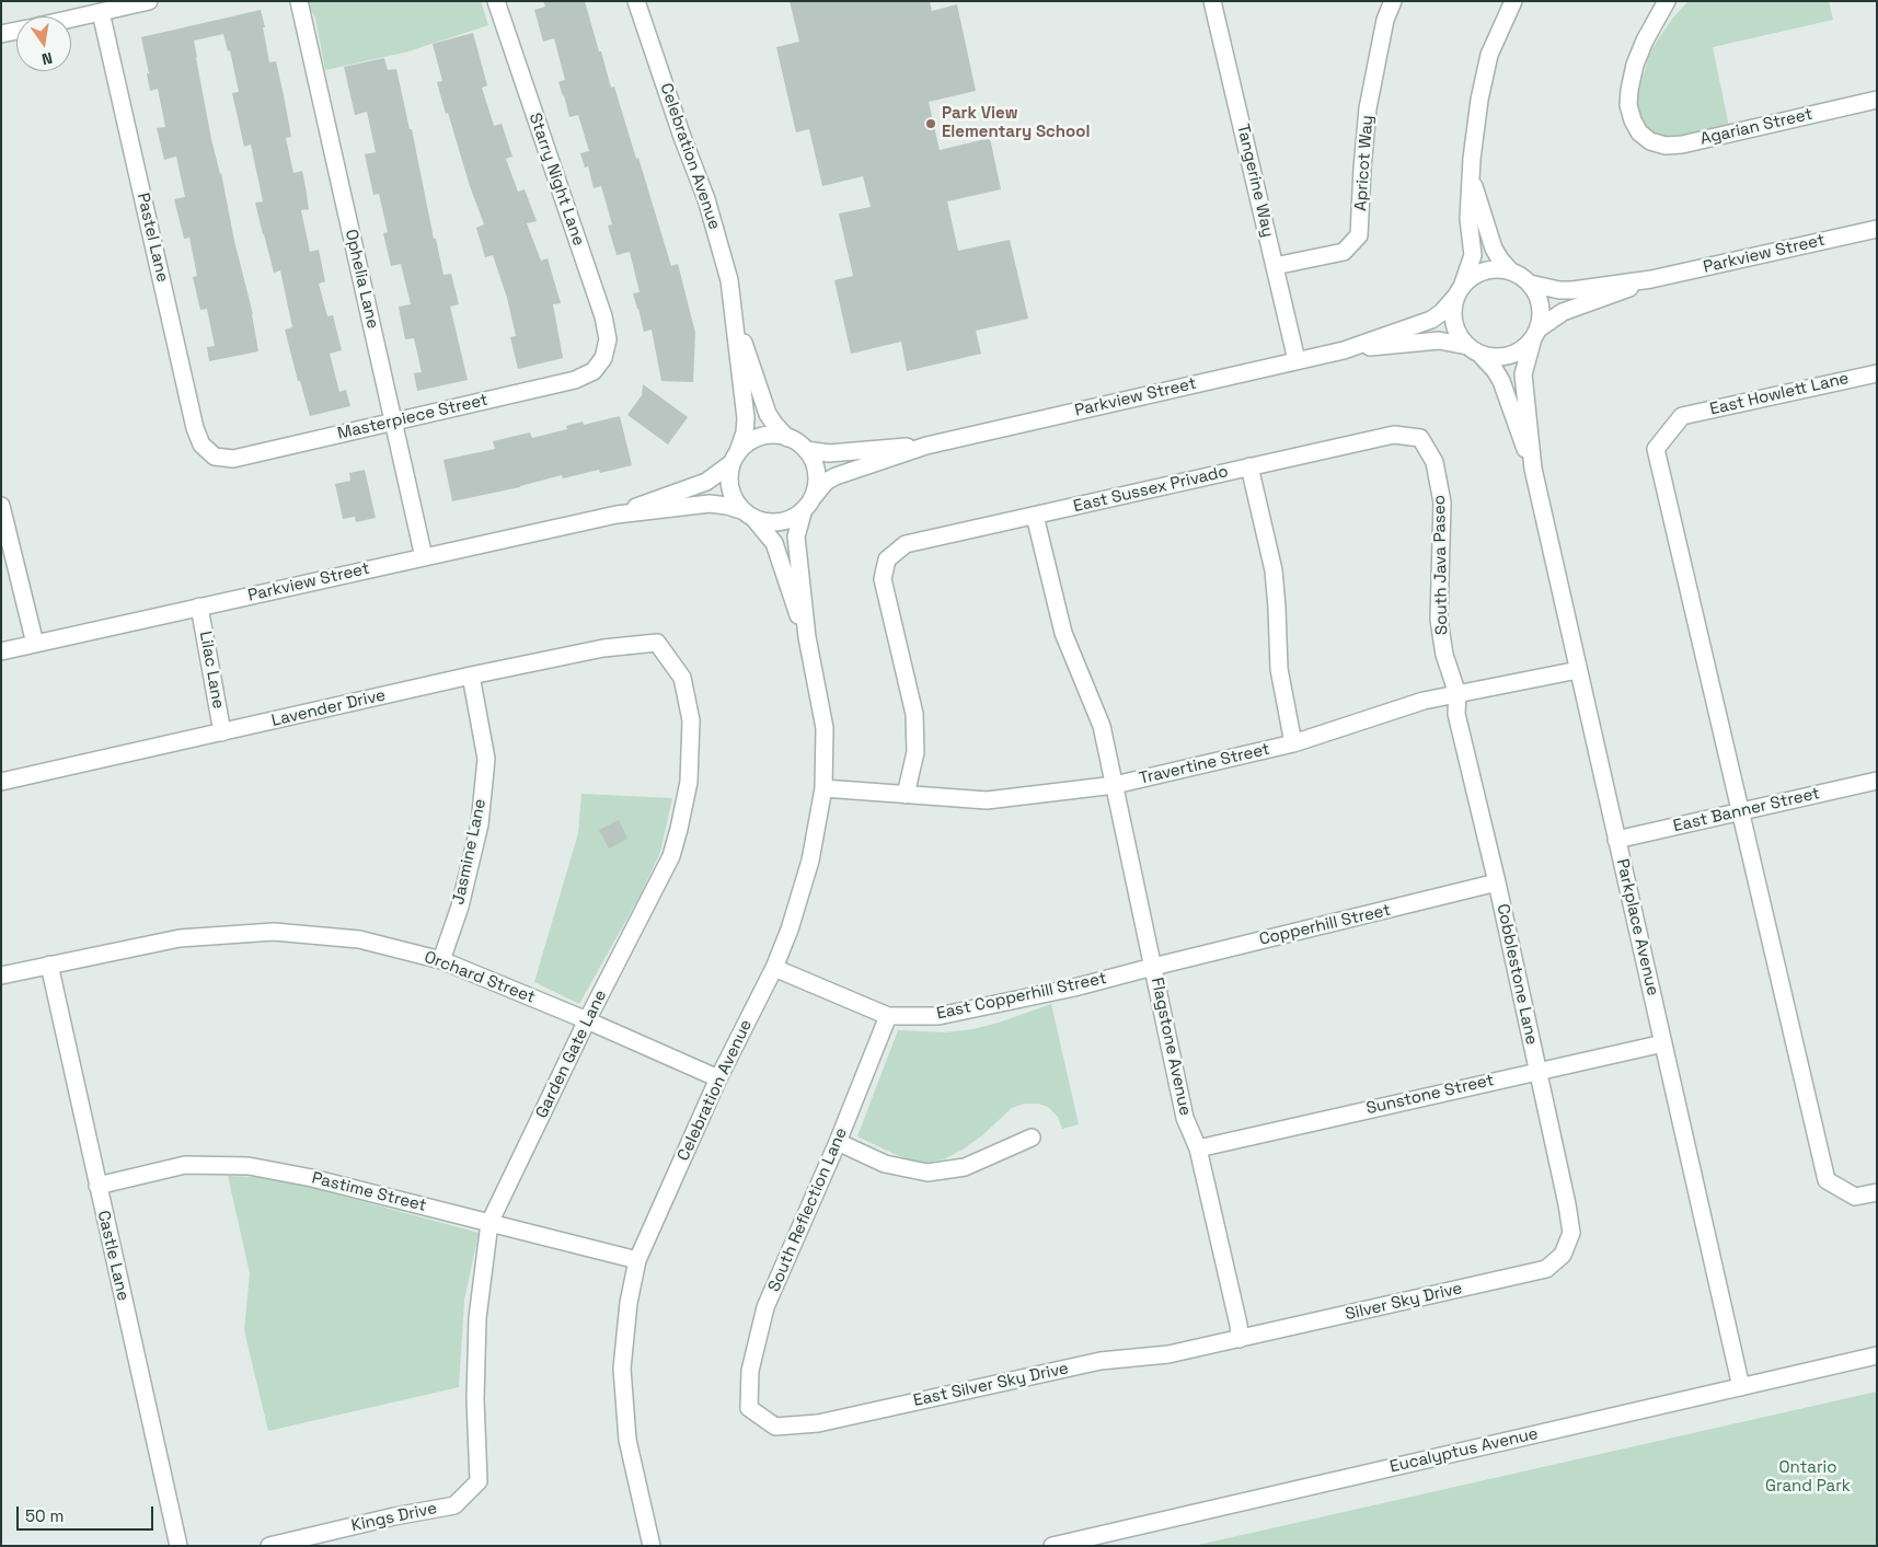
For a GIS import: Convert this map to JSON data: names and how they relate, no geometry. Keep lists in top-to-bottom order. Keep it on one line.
{"streets":{"street":["Agarian Street","Celebration Avenue","Apricot Way","Starry Night Lane","Tangerine Way","Pastel Lane","Parkview Street","Ophelia Lane","East Howlett Lane","Masterpiece Street","East Sussex Privado","South Java Paseo","Lilac Lane","Lavender Drive","Travertine Street","East Banner Street","Jasmine Lane","Copperhill Street","Parkplace Avenue","Cobblestone Lane","Orchard Street","East Copperhill Street","Flagstone Avenue","Garden Gate Lane","Sunstone Street","Pastime Street","South Reflection Lane","Castle Lane","Silver Sky Drive","East Silver Sky Drive","Eucalyptus Avenue","Kings Drive"]},"crossings":[["Celebration Avenue","Parkview Street"],["Celebration Avenue","Travertine Street"],["Celebration Avenue","Orchard Street"],["Celebration Avenue","Pastime Street"],["Apricot Way","Tangerine Way"],["Starry Night Lane","Masterpiece Street"],["Tangerine Way","Parkview Street"],["Pastel Lane","Masterpiece Street"],["Parkview Street","Ophelia Lane"],["Parkview Street","Lilac Lane"],["Ophelia Lane","Masterpiece Street"],["East Howlett Lane","East Banner Street"],["East Sussex Privado","South Java Paseo"],["East Sussex Privado","Travertine Street"],["East Sussex Privado","Flagstone Avenue"],["South Java Paseo","Travertine Street"],["South Java Paseo","Cobblestone Lane"],["Lilac Lane","Lavender Drive"],["Lavender Drive","Jasmine Lane"],["Lavender Drive","Garden Gate Lane"],["Travertine Street","Parkplace Avenue"],["Travertine Street","Cobblestone Lane"],["Travertine Street","Flagstone Avenue"],["East Banner Street","Parkplace Avenue"],["Jasmine Lane","Orchard Street"],["Copperhill Street","Cobblestone Lane"],["Copperhill Street","East Copperhill Street"],["Copperhill Street","Flagstone Avenue"],["Parkplace Avenue","Sunstone Street"],["Parkplace Avenue","Eucalyptus Avenue"],["Cobblestone Lane","Sunstone Street"],["Cobblestone Lane","Silver Sky Drive"],["Orchard Street","Garden Gate Lane"],["Orchard Street","Castle Lane"],["East Copperhill Street","Flagstone Avenue"],["East Copperhill Street","South Reflection Lane"],["Flagstone Avenue","Sunstone Street"],["Flagstone Avenue","Silver Sky Drive"],["Flagstone Avenue","East Silver Sky Drive"],["Garden Gate Lane","Pastime Street"],["Garden Gate Lane","Kings Drive"],["Pastime Street","Castle Lane"],["South Reflection Lane","East Silver Sky Drive"],["Silver Sky Drive","East Silver Sky Drive"]],"parks":["Ontario Grand Park"],"places":["Park View Elementary School"],"scale_bar":"50 m","north":"bottom"}
